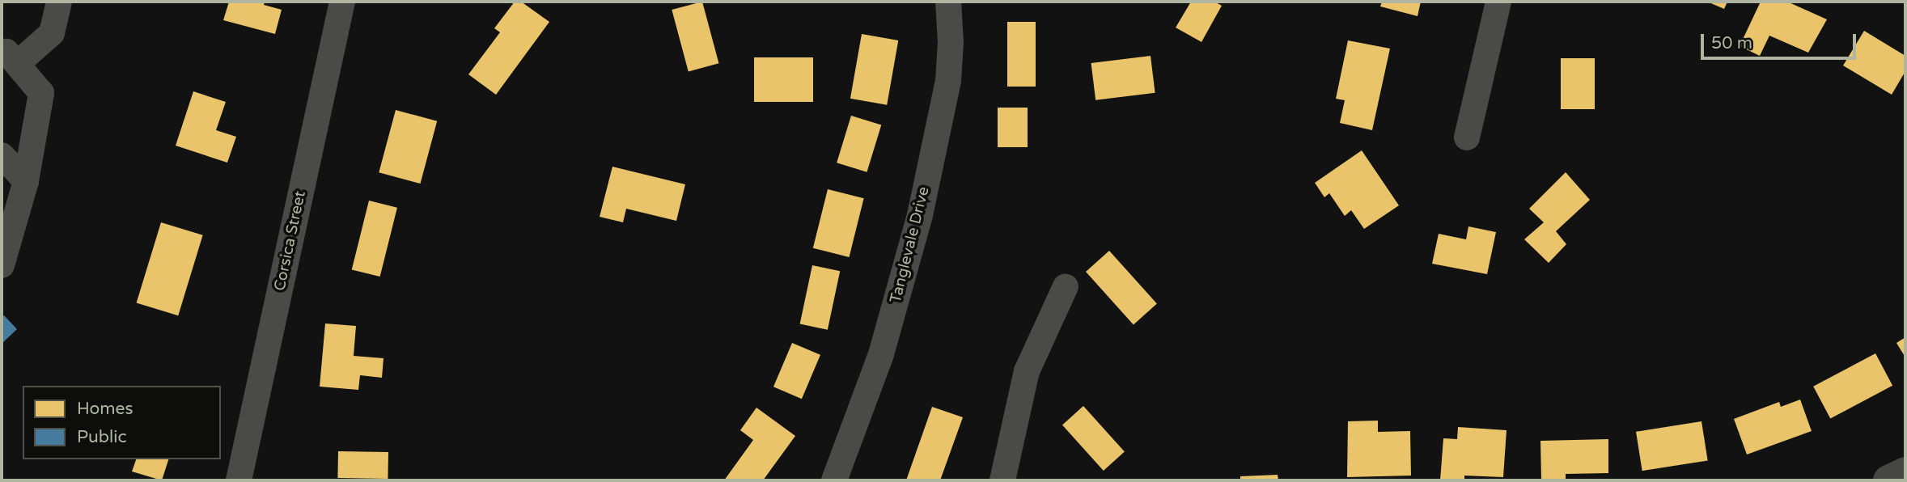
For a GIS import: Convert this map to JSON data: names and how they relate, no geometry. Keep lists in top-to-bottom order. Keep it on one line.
{"streets":{"street":["Corsica Street","Tanglevale Drive"]},"legend":["Homes","Public"],"scale_bar":"50 m"}
